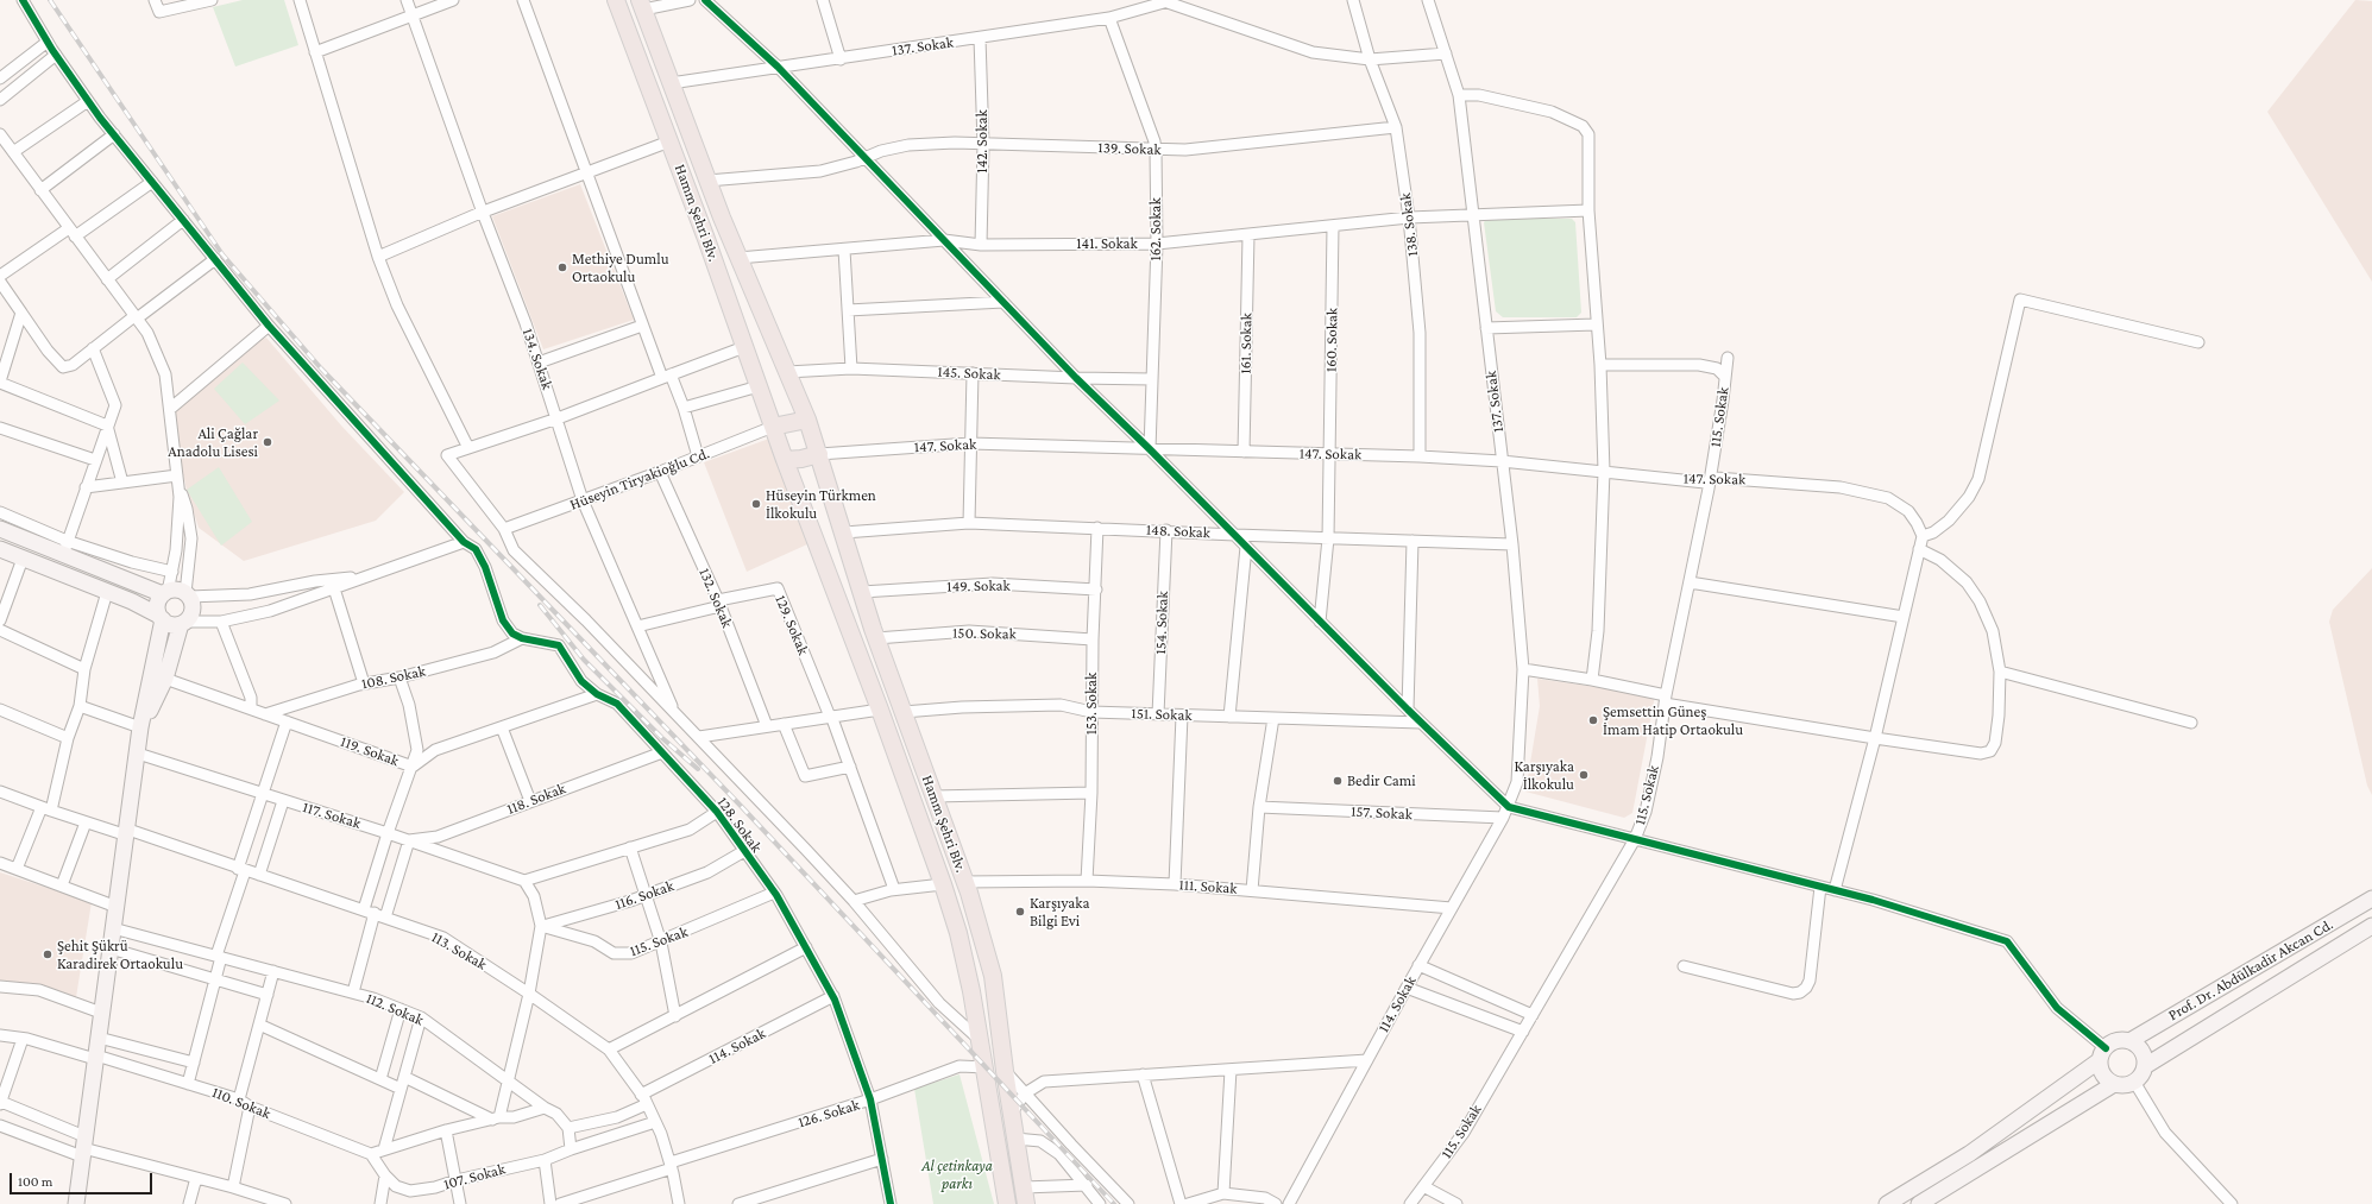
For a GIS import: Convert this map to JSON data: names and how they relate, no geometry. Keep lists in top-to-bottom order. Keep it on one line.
{"streets":{"main road":["Hamm Şehri Blv.","Prof. Dr. Abdülkadir Akcan Cd."],"street":["137. Sokak","142. Sokak","139. Sokak","138. Sokak","162. Sokak","141. Sokak","160. Sokak","161. Sokak","134. Sokak","145. Sokak","115. Sokak","147. Sokak","Hüseyin Tiryakioğlu Cd.","148. Sokak","149. Sokak","132. Sokak","154. Sokak","129. Sokak","150. Sokak","108. Sokak","153. Sokak","151. Sokak","119. Sokak","118. Sokak","157. Sokak","117. Sokak","128. Sokak","111. Sokak","116. Sokak","113. Sokak","114. Sokak","112. Sokak","110. Sokak","126. Sokak","107. Sokak"]},"crossings":[["137. Sokak","142. Sokak"],["137. Sokak","Hamm Şehri Blv."],["137. Sokak","162. Sokak"],["137. Sokak","141. Sokak"],["137. Sokak","147. Sokak"],["137. Sokak","148. Sokak"],["137. Sokak","114. Sokak"],["142. Sokak","139. Sokak"],["142. Sokak","141. Sokak"],["139. Sokak","Hamm Şehri Blv."],["139. Sokak","138. Sokak"],["139. Sokak","162. Sokak"],["Hamm Şehri Blv.","141. Sokak"],["Hamm Şehri Blv.","145. Sokak"],["Hamm Şehri Blv.","147. Sokak"],["Hamm Şehri Blv.","Hüseyin Tiryakioğlu Cd."],["Hamm Şehri Blv.","148. Sokak"],["Hamm Şehri Blv.","149. Sokak"],["Hamm Şehri Blv.","150. Sokak"],["Hamm Şehri Blv.","151. Sokak"],["Hamm Şehri Blv.","111. Sokak"],["Hamm Şehri Blv.","126. Sokak"],["138. Sokak","141. Sokak"],["138. Sokak","147. Sokak"],["162. Sokak","141. Sokak"],["162. Sokak","145. Sokak"],["162. Sokak","147. Sokak"],["141. Sokak","160. Sokak"],["141. Sokak","161. Sokak"],["160. Sokak","147. Sokak"],["160. Sokak","148. Sokak"],["161. Sokak","147. Sokak"],["134. Sokak","Hüseyin Tiryakioğlu Cd."],["115. Sokak","147. Sokak"],["115. Sokak","128. Sokak"],["115. Sokak","116. Sokak"],["Hüseyin Tiryakioğlu Cd.","132. Sokak"],["148. Sokak","154. Sokak"],["148. Sokak","153. Sokak"],["149. Sokak","153. Sokak"],["132. Sokak","129. Sokak"],["154. Sokak","151. Sokak"],["150. Sokak","153. Sokak"],["108. Sokak","119. Sokak"],["108. Sokak","128. Sokak"],["153. Sokak","151. Sokak"],["153. Sokak","111. Sokak"],["119. Sokak","128. Sokak"],["118. Sokak","117. Sokak"],["118. Sokak","128. Sokak"],["157. Sokak","114. Sokak"],["128. Sokak","116. Sokak"],["128. Sokak","114. Sokak"],["128. Sokak","126. Sokak"],["111. Sokak","114. Sokak"],["113. Sokak","114. Sokak"],["113. Sokak","126. Sokak"],["113. Sokak","107. Sokak"],["110. Sokak","107. Sokak"]],"parks":["Al çetinkaya parkı"],"places":["Methiye Dumlu Ortaokulu","Ali Çağlar Anadolu Lisesi","Hüseyin Türkmen İlkokulu","Şemsettin Güneş İmam Hatip Ortaokulu","Karşıyaka İlkokulu","Bedir Cami","Karşıyaka Bilgi Evi","Şehit Şükrü Karadirek Ortaokulu"],"scale_bar":"100 m"}
